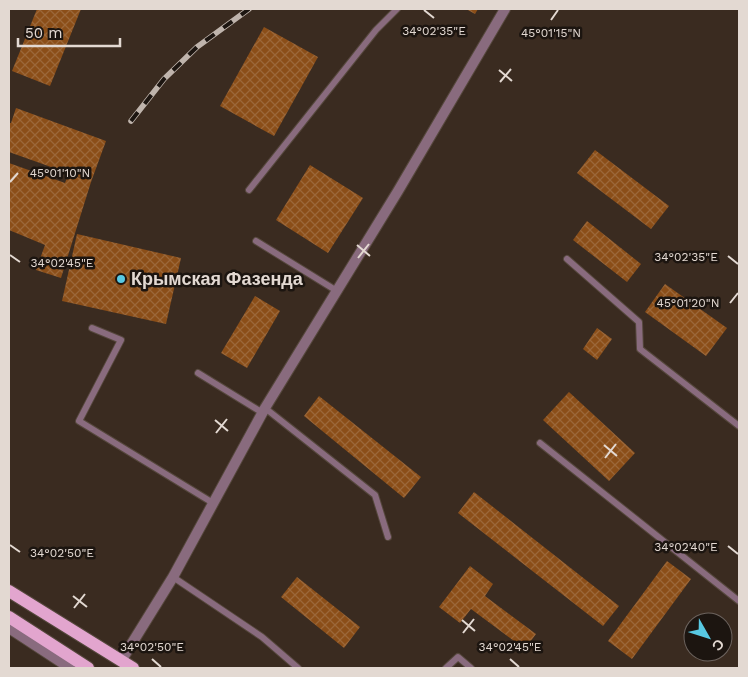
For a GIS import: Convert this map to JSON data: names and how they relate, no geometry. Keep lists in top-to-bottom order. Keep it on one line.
{"places":["Крымская Фазенда"],"scale_bar":"50 m","north":"bottom right","coordinates":["34°02'35\"E","45°01'15\"N","45°01'10\"N","34°02'45\"E","45°01'20\"N","34°02'40\"E","34°02'50\"E"]}
